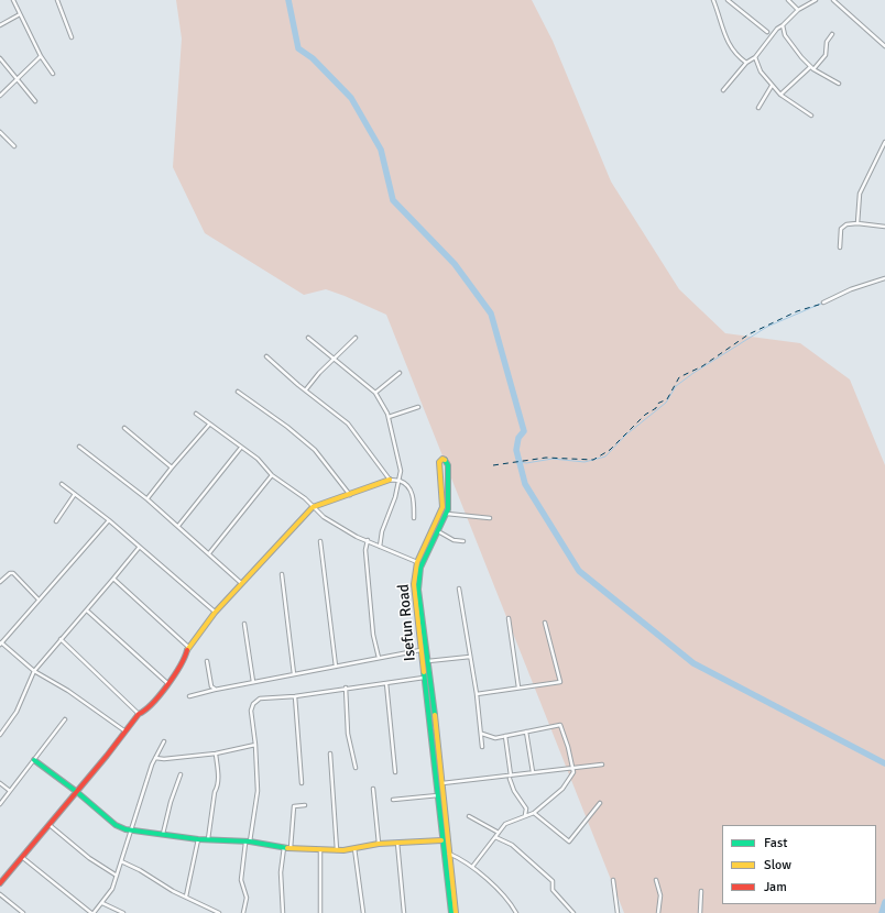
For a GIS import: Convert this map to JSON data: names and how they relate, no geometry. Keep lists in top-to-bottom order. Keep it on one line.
{"streets":{"street":["Isefun Road"]},"legend":["Fast","Slow","Jam"]}
